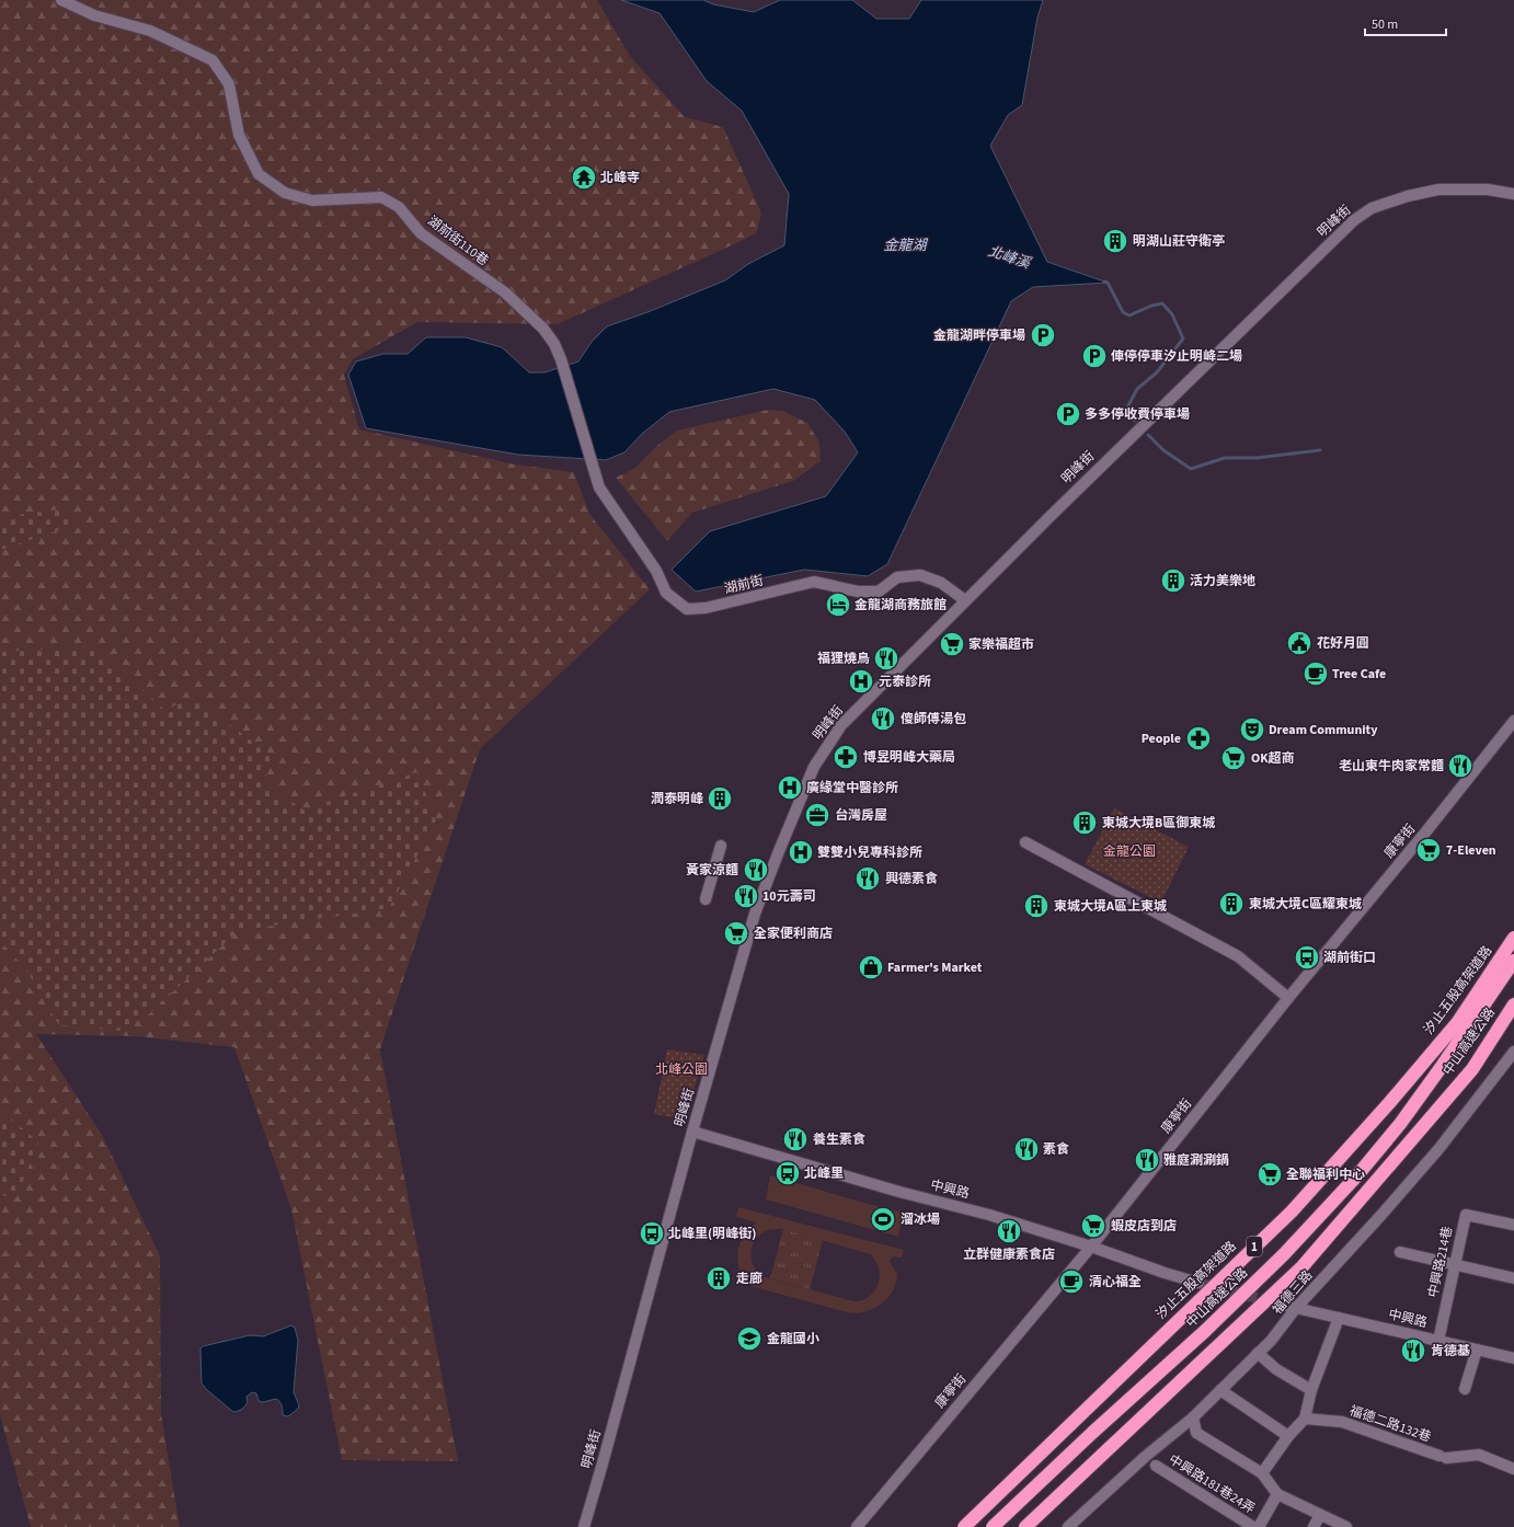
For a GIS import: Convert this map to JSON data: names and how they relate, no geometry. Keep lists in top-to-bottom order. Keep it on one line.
{"streets":{"highway":["汐止五股高架道路","中山高速公路","1"],"street":["明峰街","湖前街110巷","湖前街","康寧街","中興路","中興路214巷","福德三路","福德二路132巷","中興路181巷24弄"]},"crossings":[["明峰街","湖前街"],["明峰街","中興路"],["湖前街110巷","湖前街"],["康寧街","中興路"],["中興路","中興路214巷"],["中興路","福德三路"]],"water":["金龍湖","北峰溪"],"parks":["金龍公園","北峰公園"],"places":{"temple":["北峰寺"],"building":["明湖山莊守衛亭","活力美樂地","潤泰明峰","東城大境B區御東城","東城大境C區耀東城","東城大境A區上東城","走廊"],"parking":["金龍湖畔停車場","俥停停車汐止明𡶶二場","多多停收費停車場"],"hotel":["金龍湖商務旅館"],"public building":["花好月圓"],"supermarket":["家樂福超市","OK超商","7-Eleven","全家便利商店","全聯福利中心","蝦皮店到店"],"restaurant":["福狸燒鳥","傻師傅湯包","老山東牛肉家常麵","黃家涼麵","興德素食","10元壽司","養生素食","素食","雅庭涮涮鍋","立群健康素食店","肯德基"],"cafe":["Tree Cafe","清心福全"],"hospital":["元泰診所","廣緣堂中醫診所","雙雙小兒專科診所"],"theatre":["Dream Community"],"pharmacy":["People","博昱明峰大藥局"],"office":["台灣房屋"],"bus stop":["湖前街口","北峰里","北峰里(明峰街)"],"shop":["Farmer's Market"],"sports":["溜冰場"],"school or university":["金龍國小"]},"scale_bar":"50 m"}
